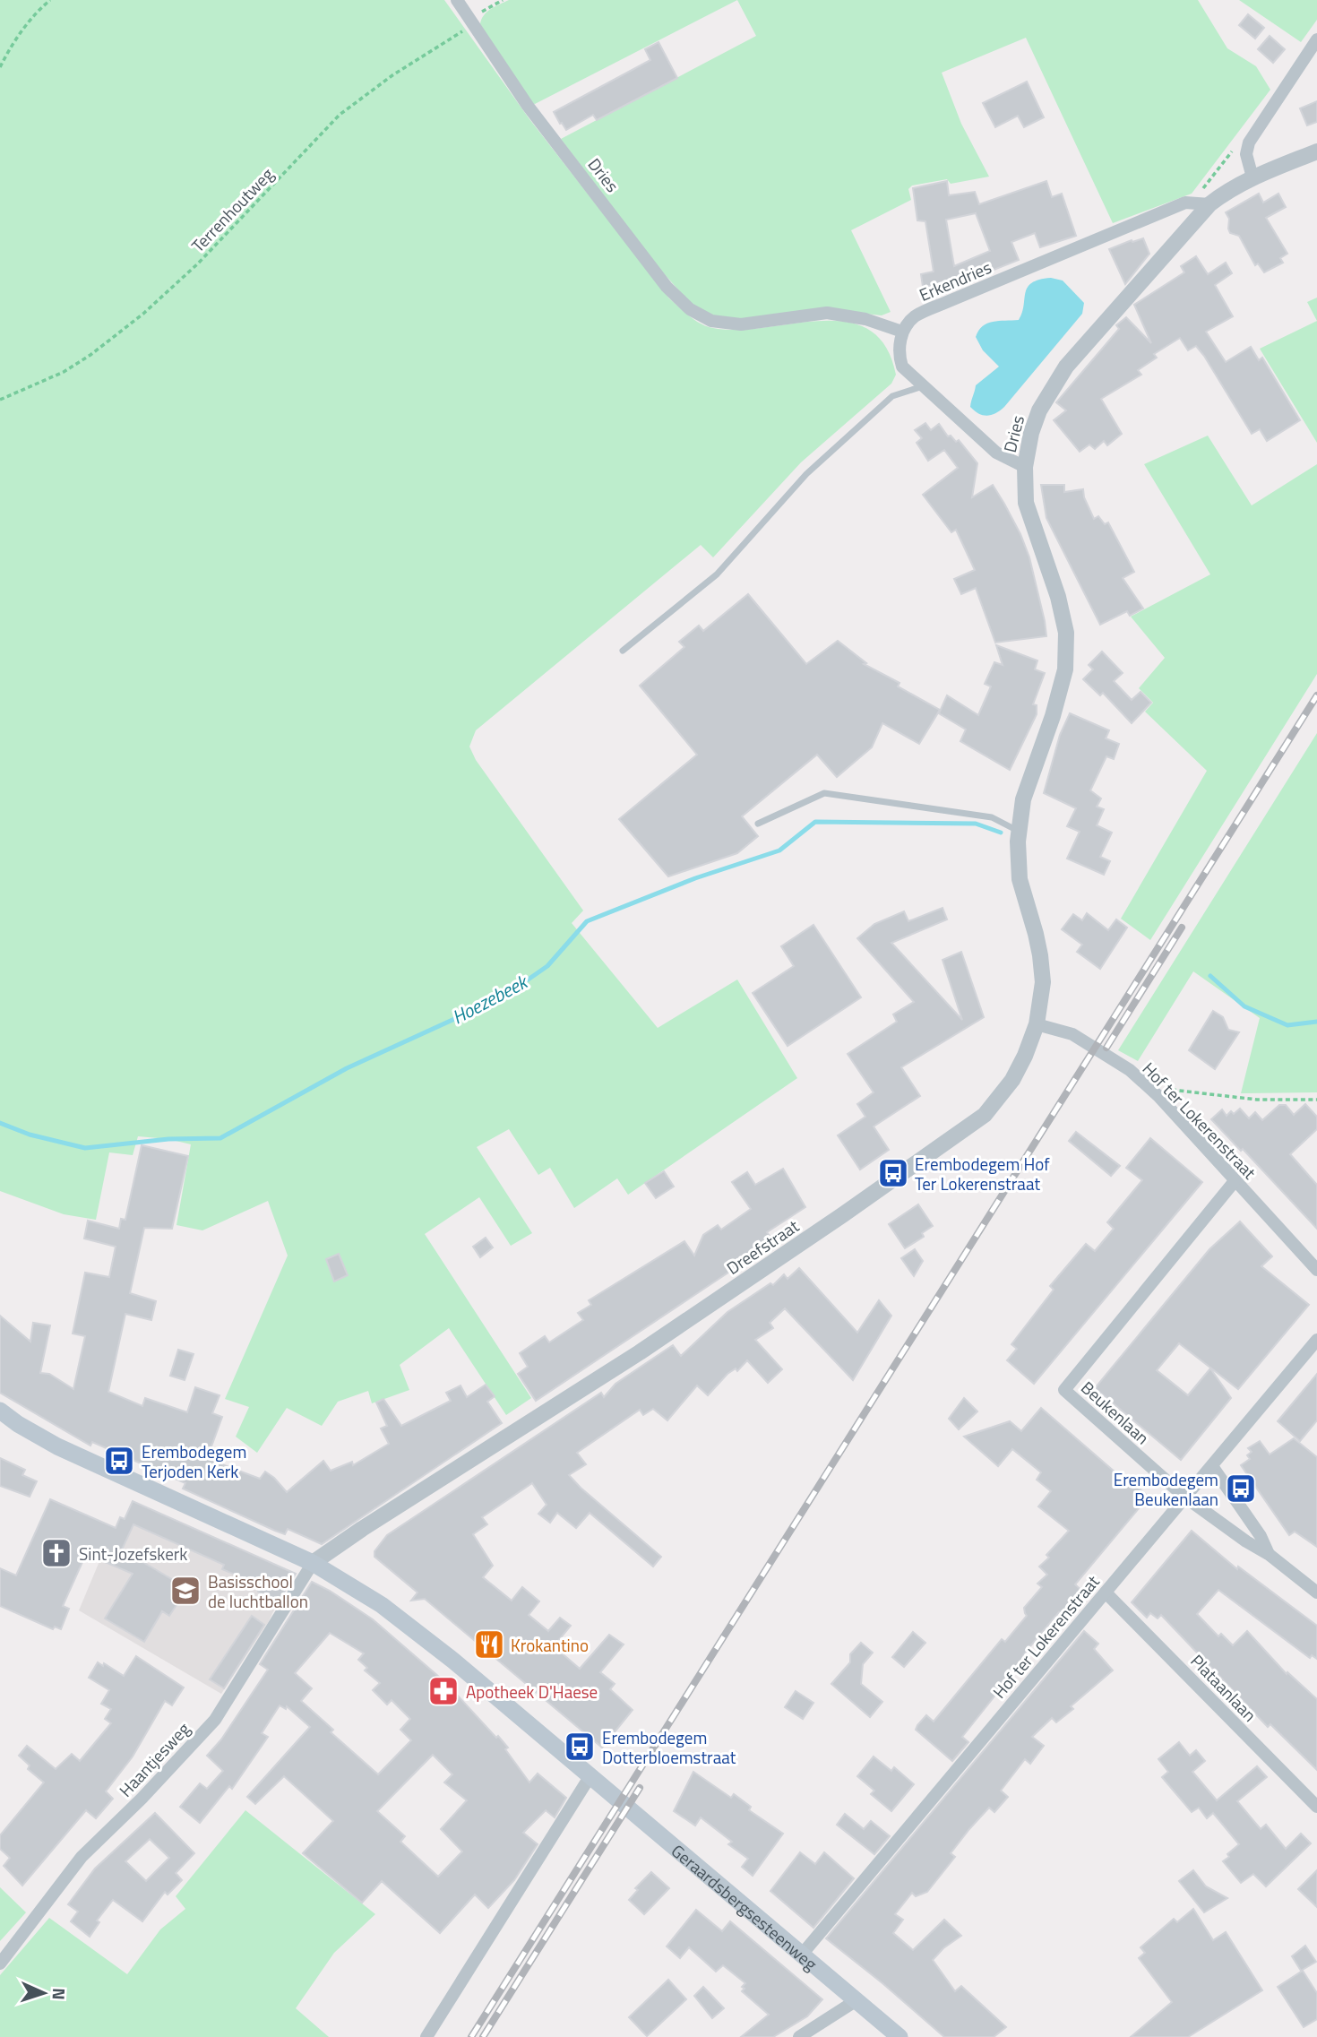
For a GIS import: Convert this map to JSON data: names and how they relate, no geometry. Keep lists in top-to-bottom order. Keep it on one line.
{"streets":{"main road":["Geraardsbergsesteenweg"],"street":["Dries","Erkendries","Hof ter Lokerenstraat","Dreefstraat","Beukenlaan","Plataanlaan","Haantjesweg"],"path":["Terrenhoutweg"]},"crossings":[["Dries","Terrenhoutweg"],["Dries","Erkendries"],["Dries","Dreefstraat"],["Hof ter Lokerenstraat","Dreefstraat"],["Hof ter Lokerenstraat","Beukenlaan"],["Hof ter Lokerenstraat","Plataanlaan"],["Hof ter Lokerenstraat","Geraardsbergsesteenweg"],["Dreefstraat","Haantjesweg"],["Dreefstraat","Geraardsbergsesteenweg"],["Haantjesweg","Geraardsbergsesteenweg"]],"water":["Hoezebeek"],"places":{"bus stop":["Erembodegem Hof Ter Lokerenstraat","Erembodegem Terjoden Kerk","Erembodegem Beukenlaan","Erembodegem Dotterbloemstraat"],"church":["Sint-Jozefskerk"],"school or university":["Basisschool de luchtballon"],"restaurant":["Krokantino"],"pharmacy":["Apotheek D'Haese"]},"north":"right"}
